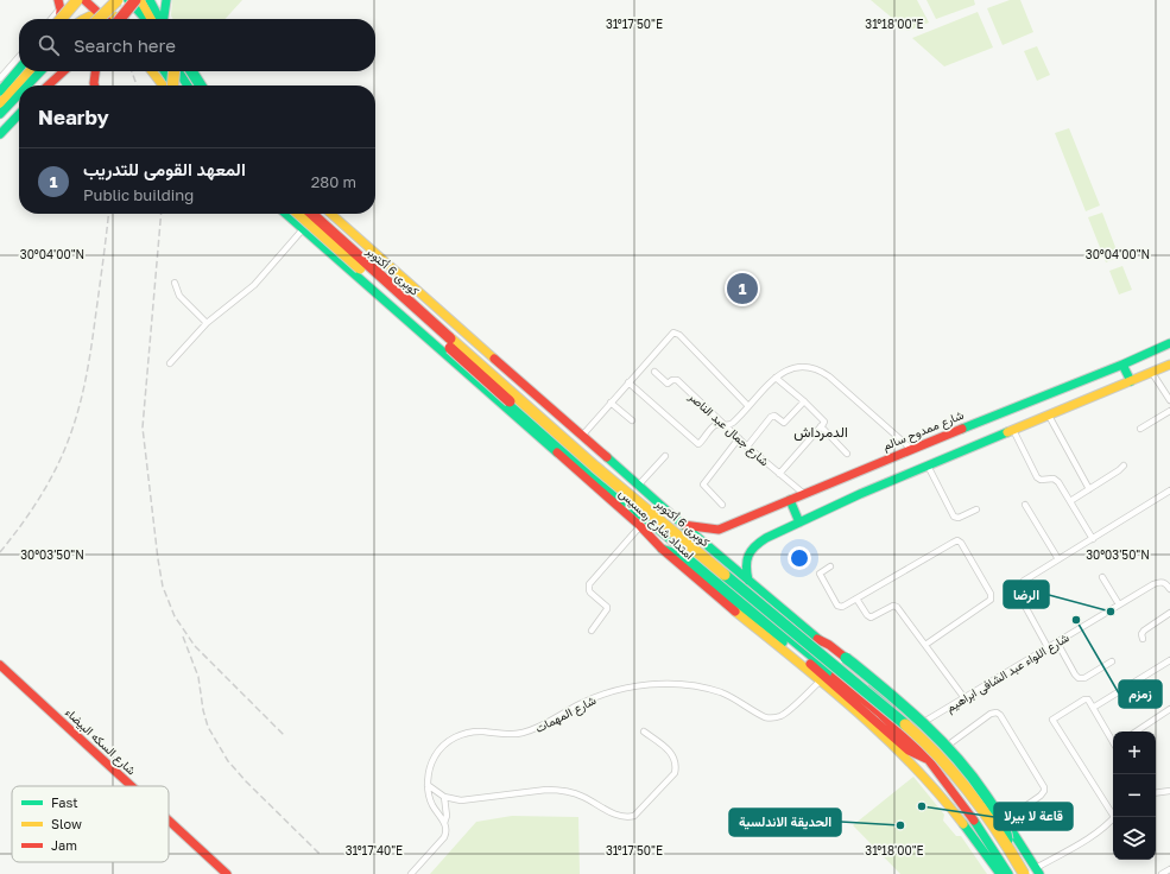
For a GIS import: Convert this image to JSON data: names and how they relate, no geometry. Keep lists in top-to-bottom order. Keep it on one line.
{"streets":{"main road":["كوبرى 6 أكتوبر","شارع ممدوح سالم","امتداد شارع رمسيس","شارع السكه البيضاء"],"street":["شارع جمال عبد الناصر","شارع اللواء عبد الشافى ابراهيم","شارع المهمات"]},"crossings":[["شارع جمال عبد الناصر","شارع ممدوح سالم"],["شارع ممدوح سالم","امتداد شارع رمسيس"],["امتداد شارع رمسيس","شارع اللواء عبد الشافى ابراهيم"],["امتداد شارع رمسيس","شارع المهمات"]],"districts":["الدمرداش"],"places":["الرضا","زمزم","قاعة لا بيرلا","الحديقة الاندلسية"],"legend":["Fast","Slow","Jam"],"page":{"search":"Search here","heading":"Nearby","list":[{"mark":"1","name":"المعهد القومى للتدريب","note":"Public building","value":"280 m"}],"pins":"1","map_buttons":["+","−"]},"coordinates":["31°17'50\"E","31°18'00\"E","30°04'00\"N","30°03'50\"N","31°17'40\"E"]}
